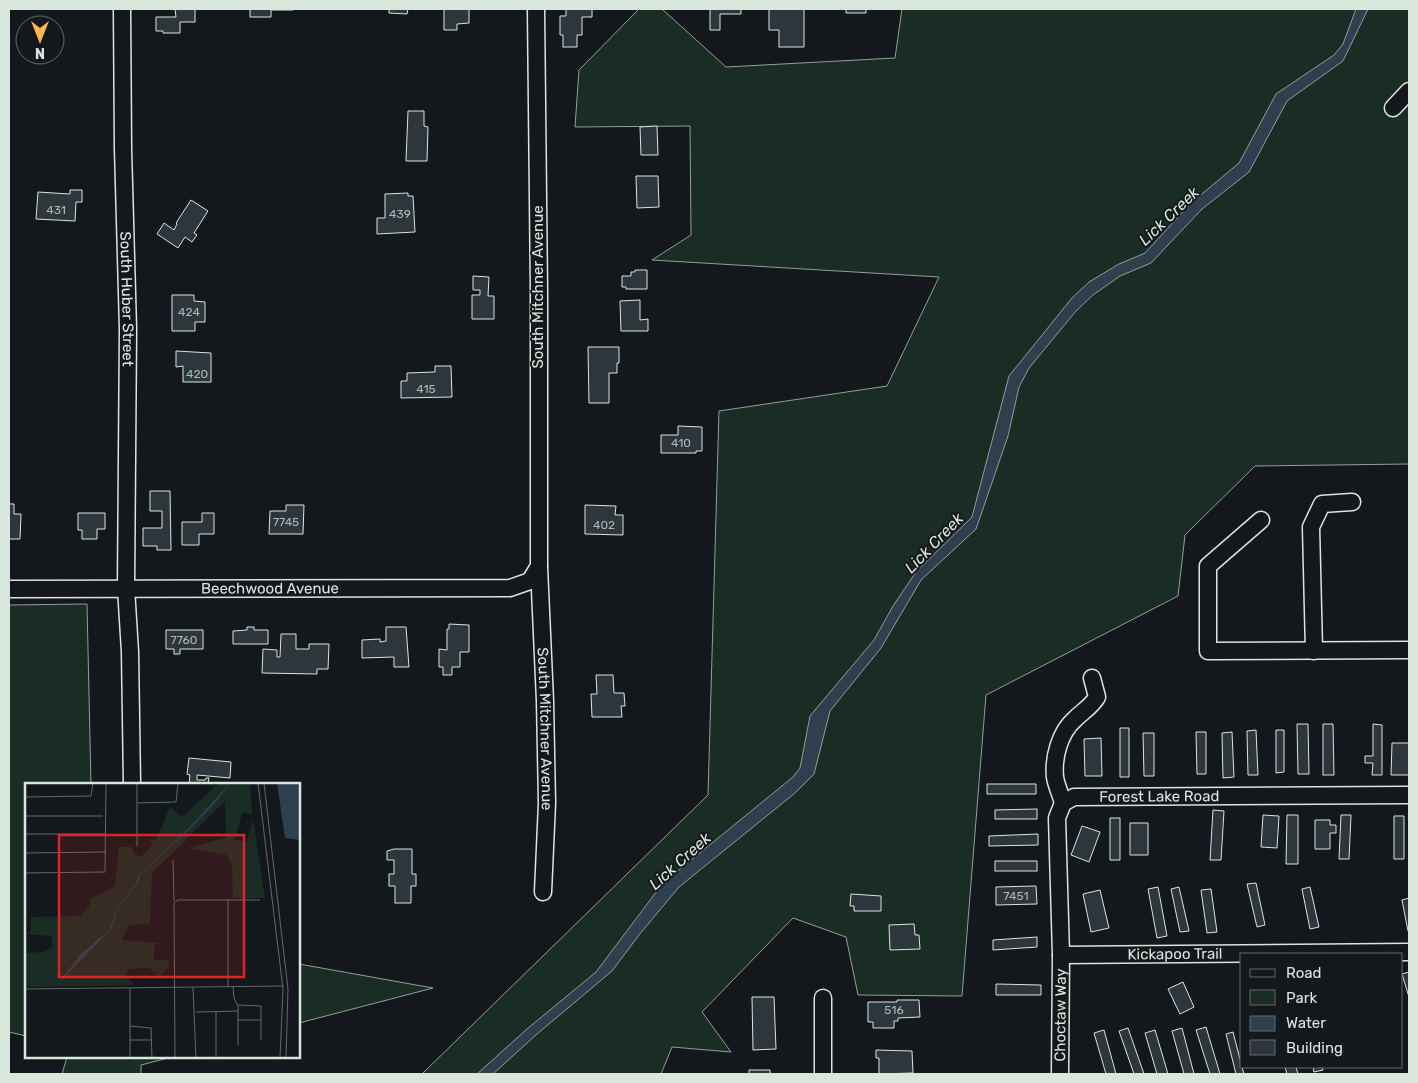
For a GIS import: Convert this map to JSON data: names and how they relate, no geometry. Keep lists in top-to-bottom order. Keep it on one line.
{"streets":{"street":["South Mitchner Avenue","South Huber Street","Beechwood Avenue","Forest Lake Road","Kickapoo Trail","Choctaw Way"]},"crossings":[["South Mitchner Avenue","Beechwood Avenue"],["South Huber Street","Beechwood Avenue"],["Kickapoo Trail","Choctaw Way"]],"water":["Lick Creek"],"house_numbers":["431","439","424","420","415","410","7745","402","7760","7451","516"],"legend":["Road","Park","Water","Building"],"north":"bottom"}
